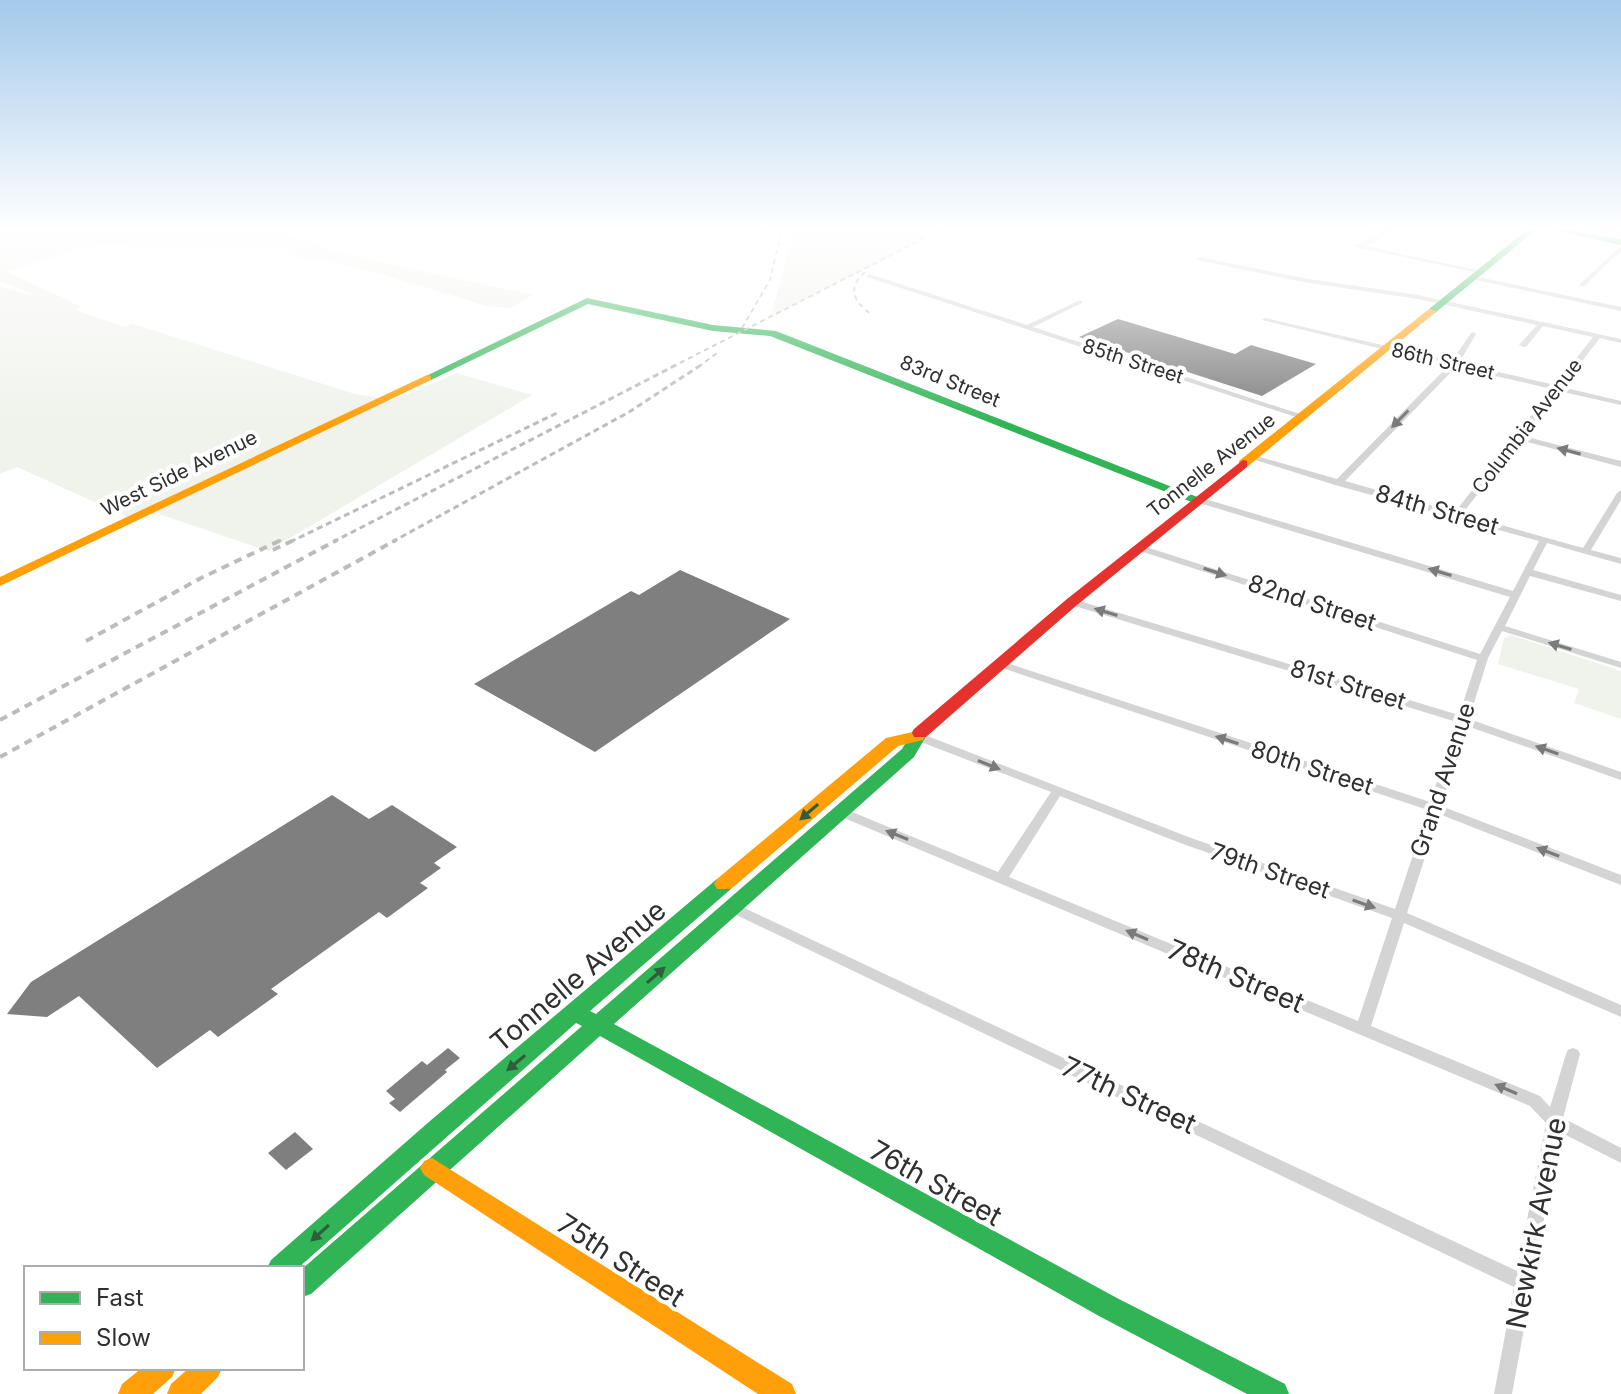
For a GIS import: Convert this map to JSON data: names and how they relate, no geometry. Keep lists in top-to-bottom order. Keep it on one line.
{"streets":{"main road":["83rd Street","Tonnelle Avenue","West Side Avenue","76th Street","75th Street"],"street":["85th Street","86th Street","Columbia Avenue","84th Street","82nd Street","81st Street","80th Street","Grand Avenue","79th Street","78th Street","77th Street","Newkirk Avenue"]},"crossings":[["85th Street","Tonnelle Avenue"],["86th Street","Columbia Avenue"],["86th Street","Tonnelle Avenue"],["83rd Street","Tonnelle Avenue"],["83rd Street","West Side Avenue"],["83rd Street","Grand Avenue"],["Columbia Avenue","84th Street"],["Tonnelle Avenue","84th Street"],["Tonnelle Avenue","82nd Street"],["Tonnelle Avenue","81st Street"],["Tonnelle Avenue","80th Street"],["Tonnelle Avenue","79th Street"],["Tonnelle Avenue","78th Street"],["Tonnelle Avenue","77th Street"],["Tonnelle Avenue","76th Street"],["Tonnelle Avenue","75th Street"],["84th Street","Grand Avenue"],["82nd Street","Grand Avenue"],["81st Street","Grand Avenue"],["80th Street","Grand Avenue"],["Grand Avenue","79th Street"],["Grand Avenue","78th Street"],["78th Street","Newkirk Avenue"],["77th Street","Newkirk Avenue"]],"one_way":["82nd Street","81st Street","80th Street","79th Street","78th Street"],"legend":["Fast","Slow"]}
